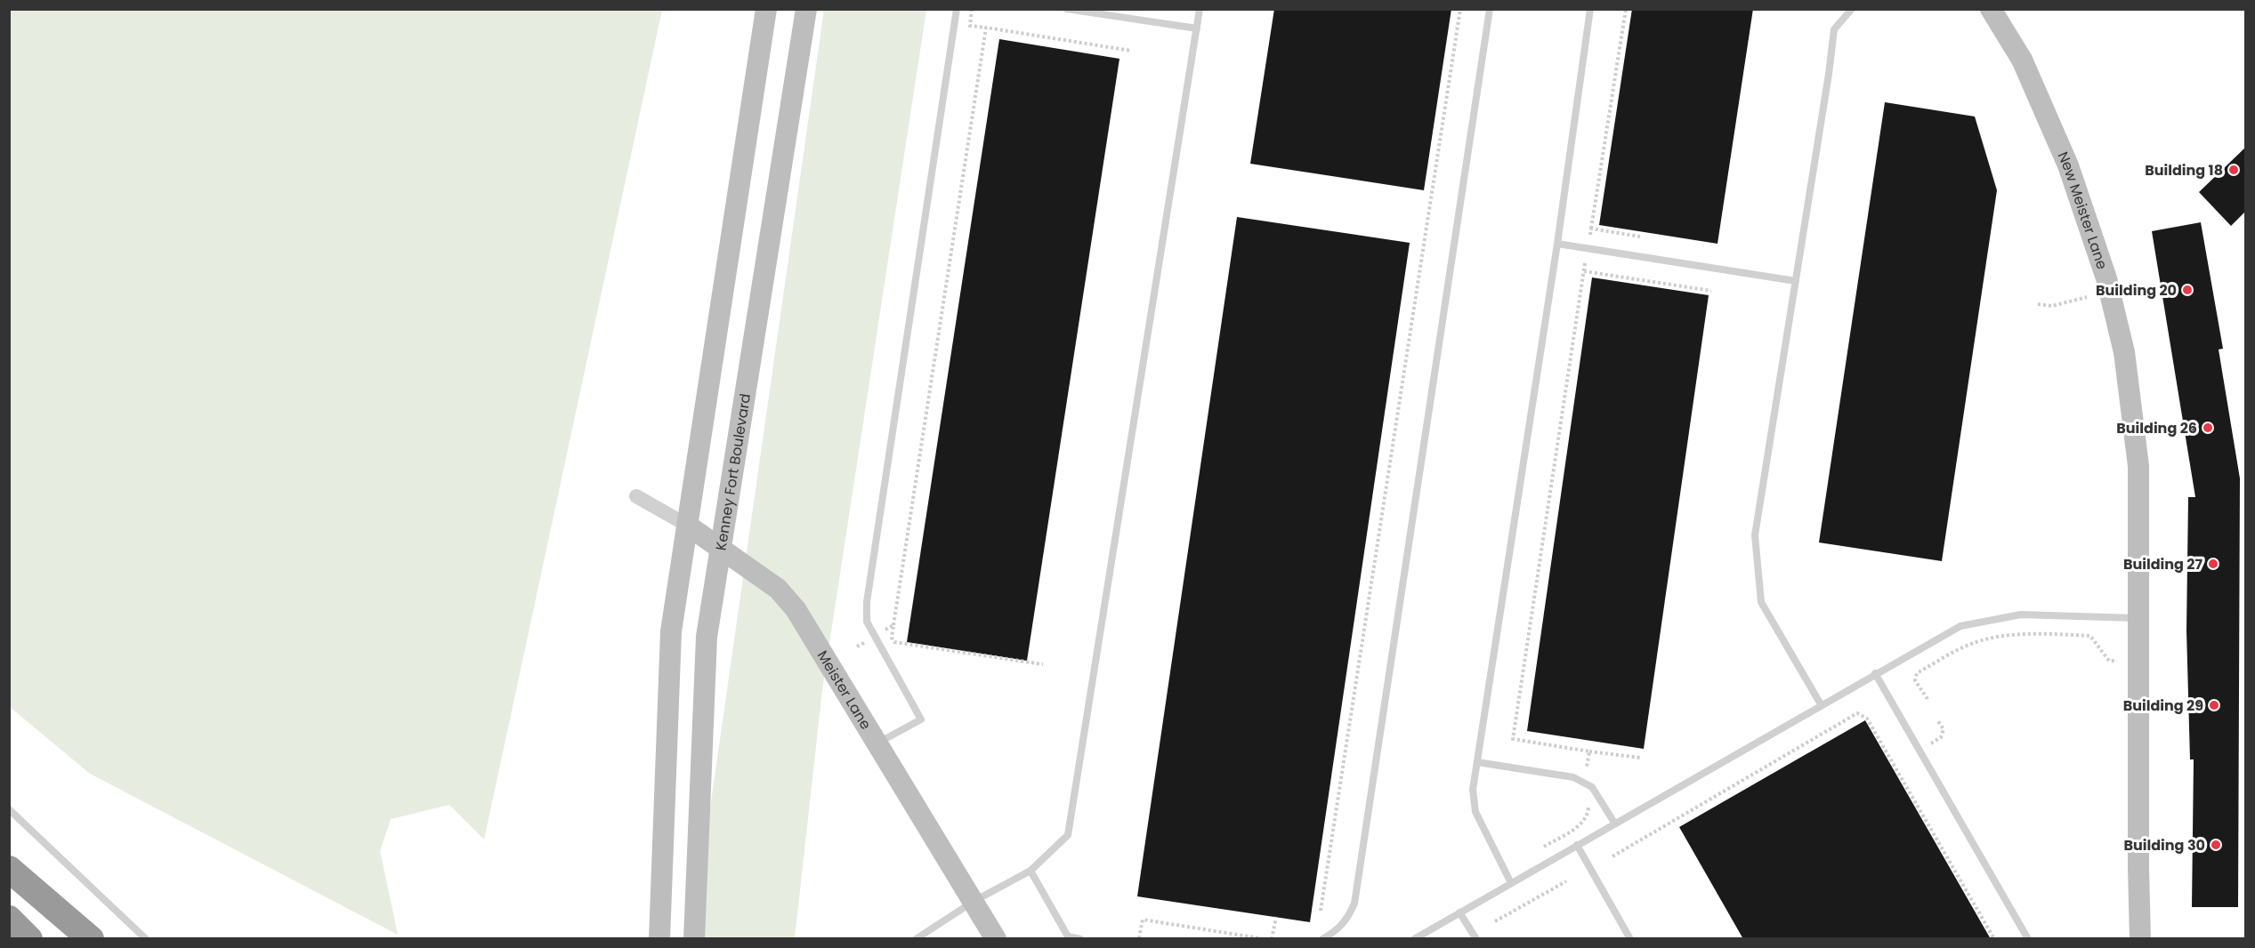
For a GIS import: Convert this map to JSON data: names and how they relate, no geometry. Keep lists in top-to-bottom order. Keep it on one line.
{"streets":{"street":["New Meister Lane","Kenney Fort Boulevard","Meister Lane"]},"crossings":[["Kenney Fort Boulevard","Meister Lane"]],"places":["Building 18","Building 20","Building 26","Building 27","Building 29","Building 30"]}
